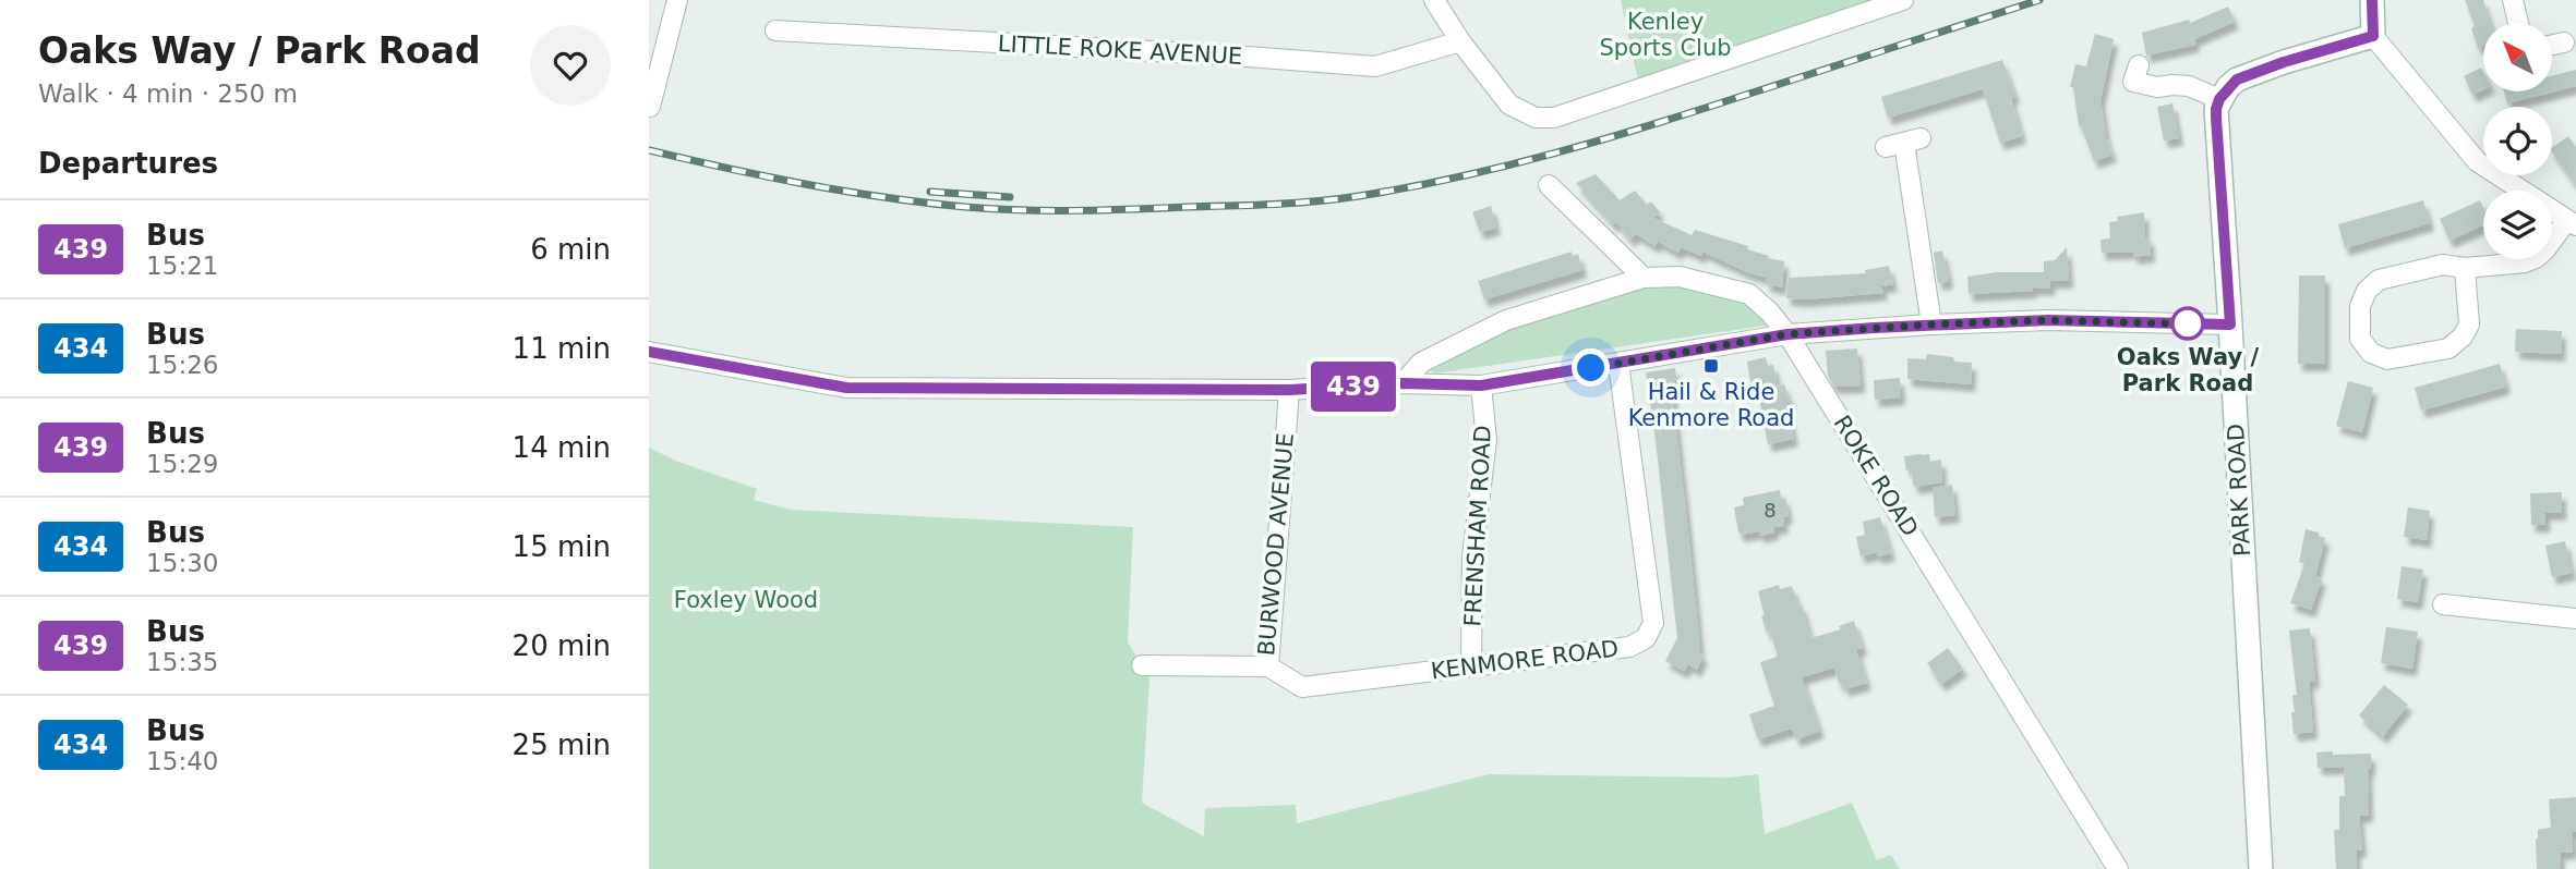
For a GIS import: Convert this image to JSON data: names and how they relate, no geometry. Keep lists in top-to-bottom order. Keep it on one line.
{"streets":{"street":["LITTLE ROKE AVENUE","ROKE ROAD","PARK ROAD","FRENSHAM ROAD","BURWOOD AVENUE","KENMORE ROAD"]},"crossings":[["FRENSHAM ROAD","KENMORE ROAD"],["BURWOOD AVENUE","KENMORE ROAD"]],"parks":["Kenley Sports Club","Foxley Wood"],"places":{"other":["Oaks Way / Park Road"],"transit":["Hail & Ride Kenmore Road"]},"lines":["bus line 439"],"house_numbers":["8"],"north":"top left","page":{"heading":[["Oaks Way / Park Road","Walk · 4 min · 250 m"],"Departures"],"on_map":"439","list":[{"mark":"439","name":"Bus","note":"15:21","value":"6 min"},{"mark":"434","name":"Bus","note":"15:26","value":"11 min"},{"mark":"439","name":"Bus","note":"15:29","value":"14 min"},{"mark":"434","name":"Bus","note":"15:30","value":"15 min"},{"mark":"439","name":"Bus","note":"15:35","value":"20 min"},{"mark":"434","name":"Bus","note":"15:40","value":"25 min"}]}}
